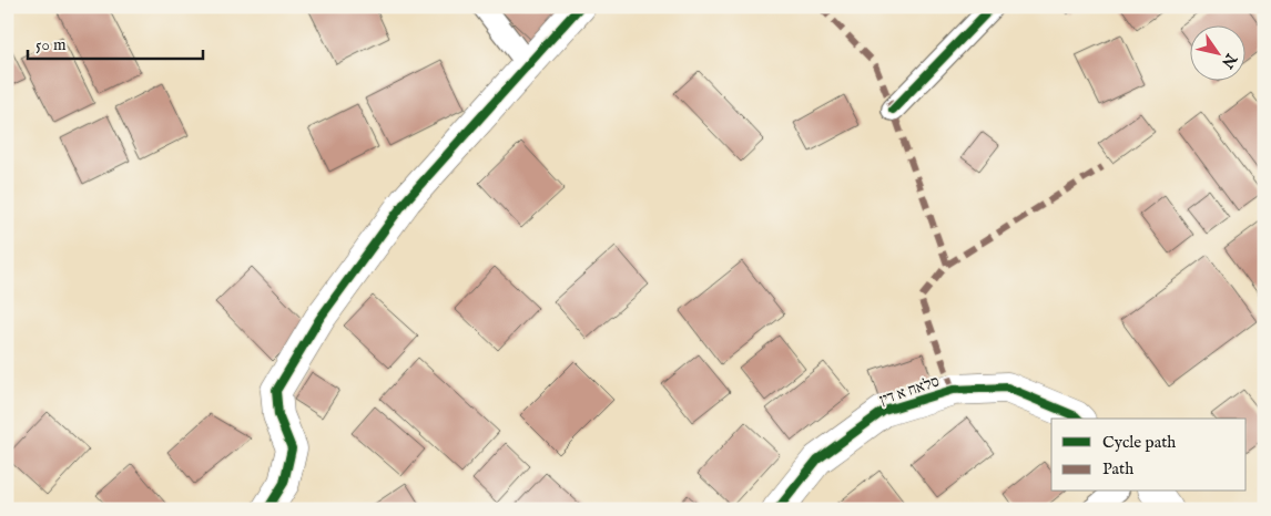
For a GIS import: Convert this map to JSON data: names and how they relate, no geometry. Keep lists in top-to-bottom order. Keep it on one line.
{"streets":{"street":["סלאח א דין"]},"legend":["Cycle path","Path"],"scale_bar":"50 m","north":"bottom right"}
